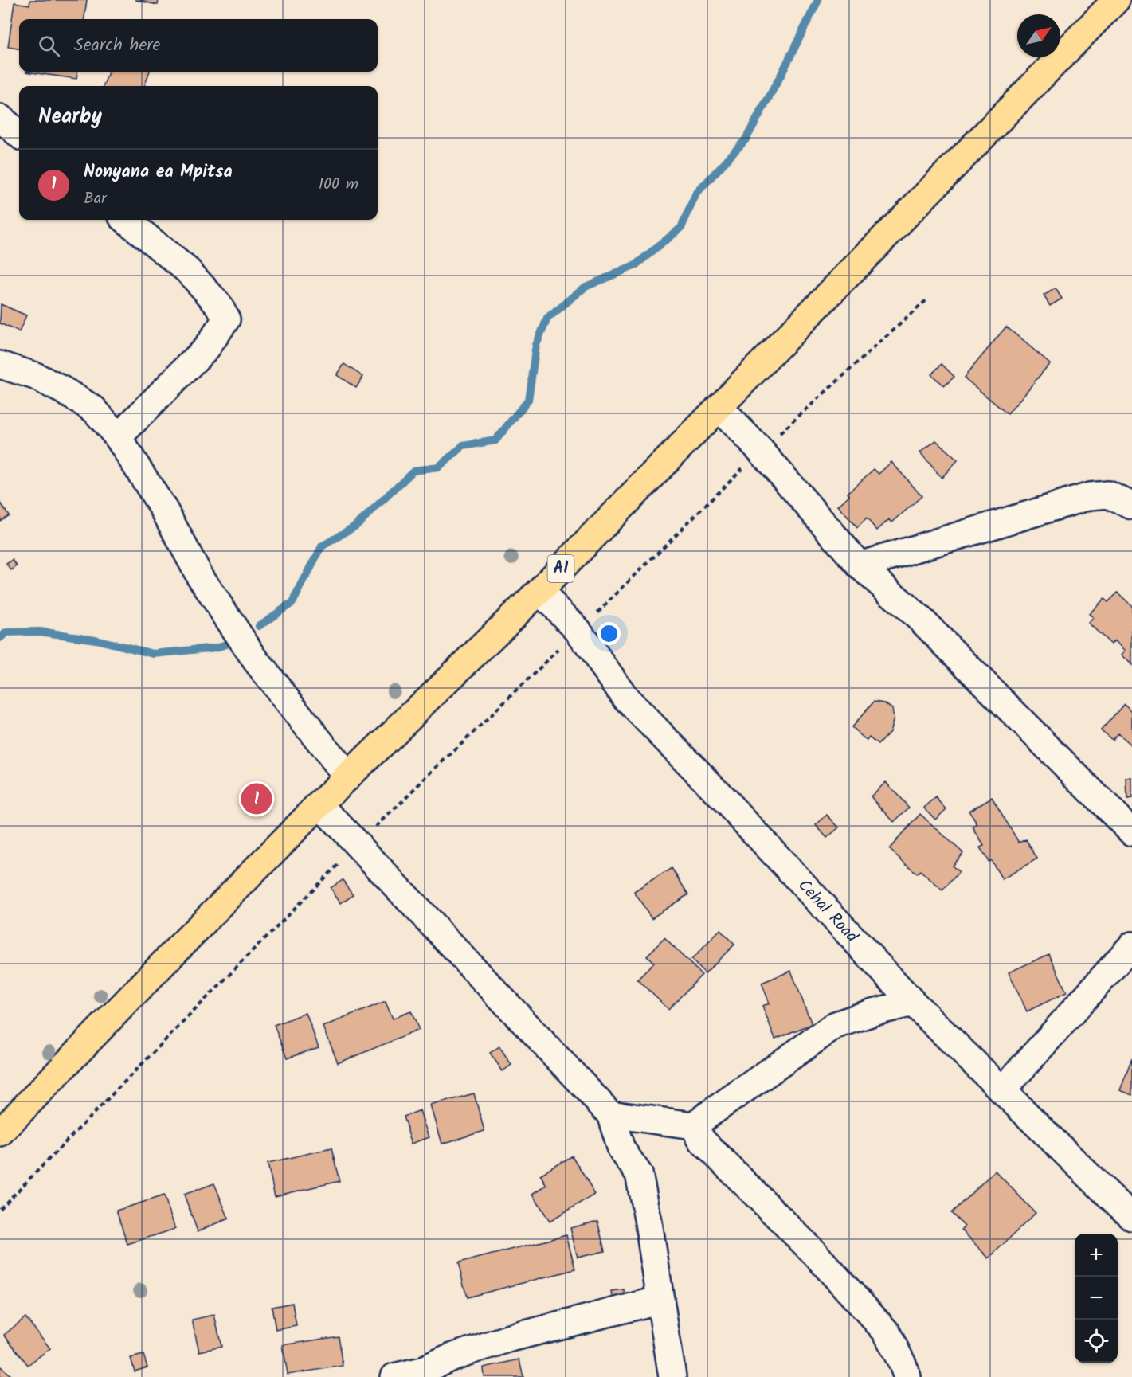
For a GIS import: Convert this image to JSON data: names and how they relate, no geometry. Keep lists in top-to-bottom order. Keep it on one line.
{"streets":{"main road":["A1"],"street":["Cehal Road"]},"crossings":[["A1","Cehal Road"]],"north":"top right","page":{"search":"Search here","heading":"Nearby","list":[{"mark":"1","name":"Nonyana ea Mpitsa","note":"Bar","value":"100 m"}],"pins":"1","map_buttons":["+","−"]}}
